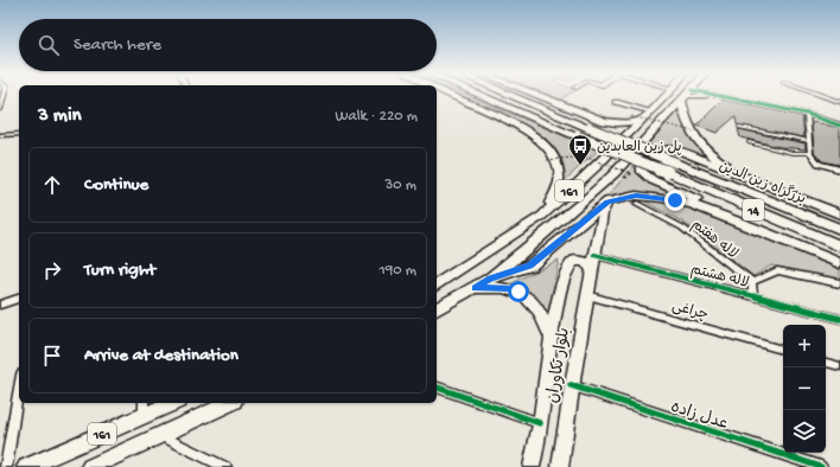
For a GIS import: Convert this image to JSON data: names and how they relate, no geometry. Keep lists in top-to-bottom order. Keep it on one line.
{"streets":{"highway":["بزرگراه زین الدین","14"],"main road":["161","بلوار تکاوران"],"street":["لاله هفتم","لاله هشتم","چراغی","عدل زاده"]},"crossings":[["لاله هشتم","بلوار تکاوران"],["چراغی","بلوار تکاوران"],["بلوار تکاوران","عدل زاده"]],"places":{"bus stop":["پل زین العابدین"]},"page":{"search":"Search here","heading":["3 min","Walk · 220 m"],"list":[["Continue","30 m"],["Turn right","190 m"],"Arrive at destination"],"map_buttons":["+","−"]}}
